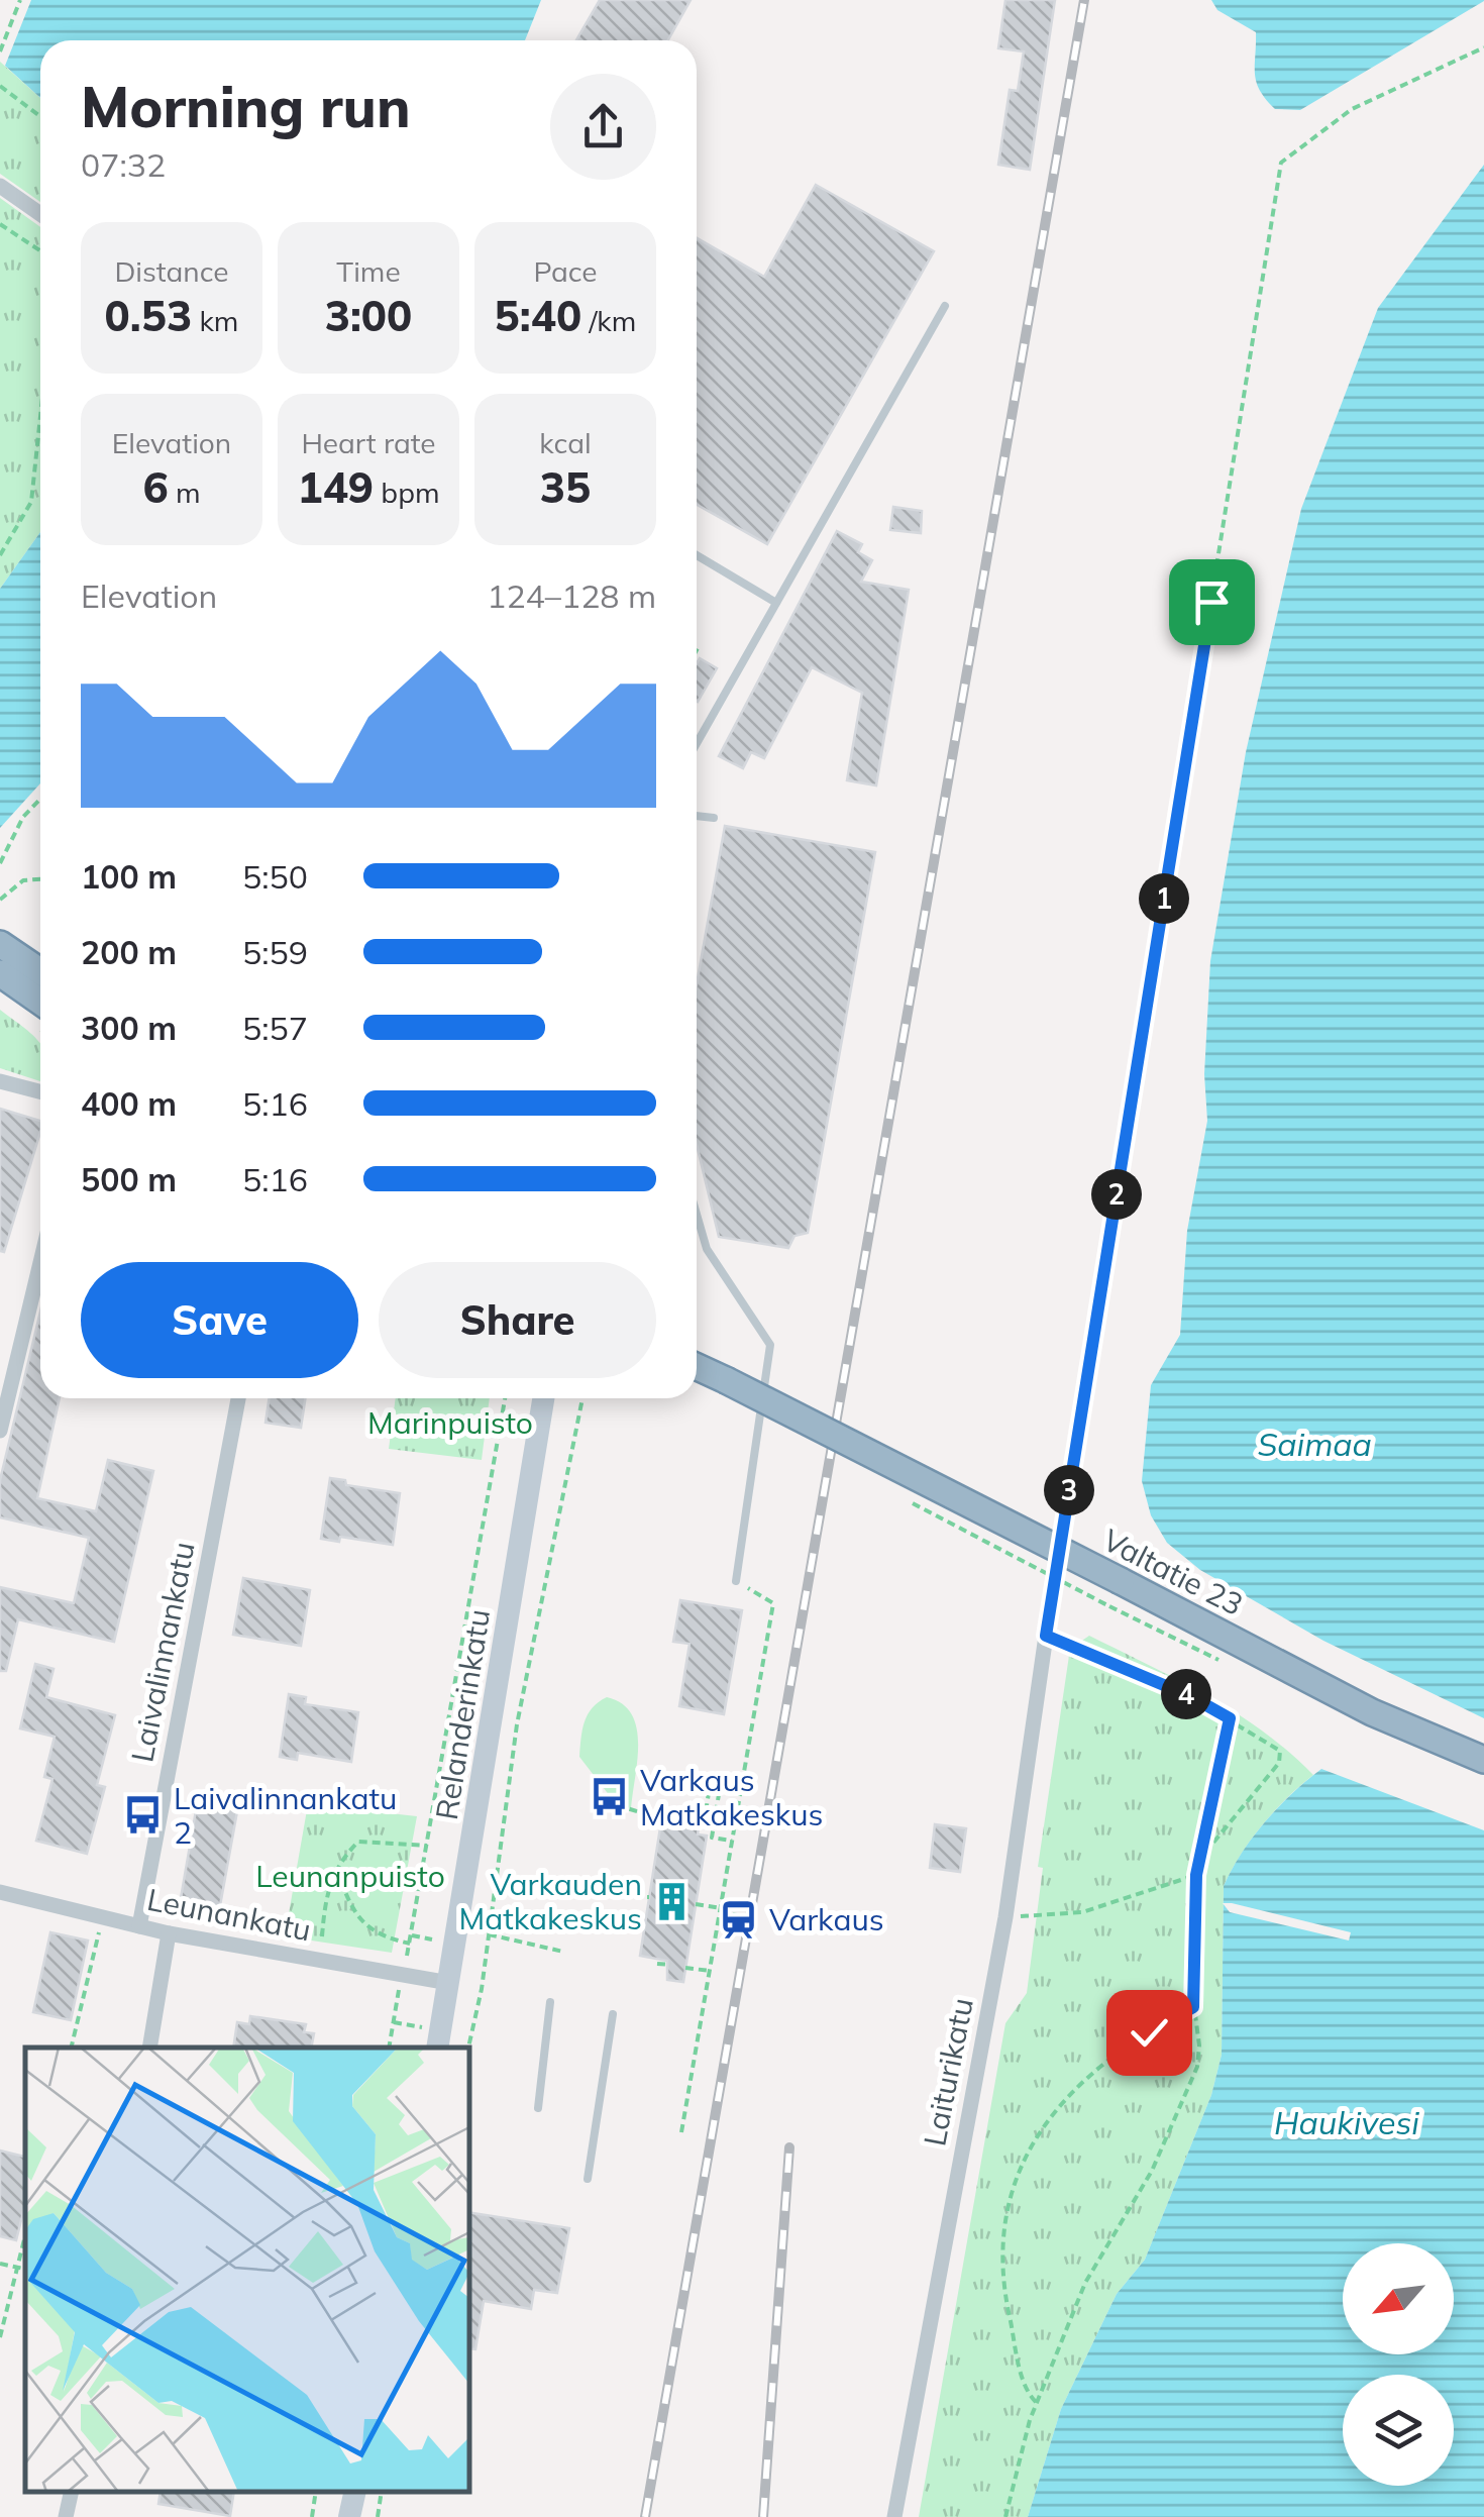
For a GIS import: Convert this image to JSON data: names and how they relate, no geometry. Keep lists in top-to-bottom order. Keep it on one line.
{"streets":{"highway":["Valtatie 23"],"main road":["Relanderinkatu"],"street":["Laivalinnankatu","Leunankatu","Laiturikatu"]},"crossings":[["Laivalinnankatu","Leunankatu"],["Relanderinkatu","Leunankatu"]],"water":["Saimaa","Haukivesi"],"parks":["Marinpuisto","Leunanpuisto"],"places":{"bus stop":["Varkaus Matkakeskus","Laivalinnankatu 2"],"building":["Varkauden Matkakeskus"],"station":["Varkaus"]},"north":"bottom left","page":{"heading":["Morning run","07:32"],"stats":[["Distance","0.53 km"],["Time","3:00"],["Pace","5:40 /km"],["Elevation","6 m"],["Heart rate","149 bpm"],["kcal","35"]],"chart":["Elevation","124–128 m"],"list":[{"name":"100 m","note":"5:50"},{"name":"200 m","note":"5:59"},{"name":"300 m","note":"5:57"},{"name":"400 m","note":"5:16"},{"name":"500 m","note":"5:16"}],"pins":["1","2","3","4"],"buttons":["Save","Share"]}}
